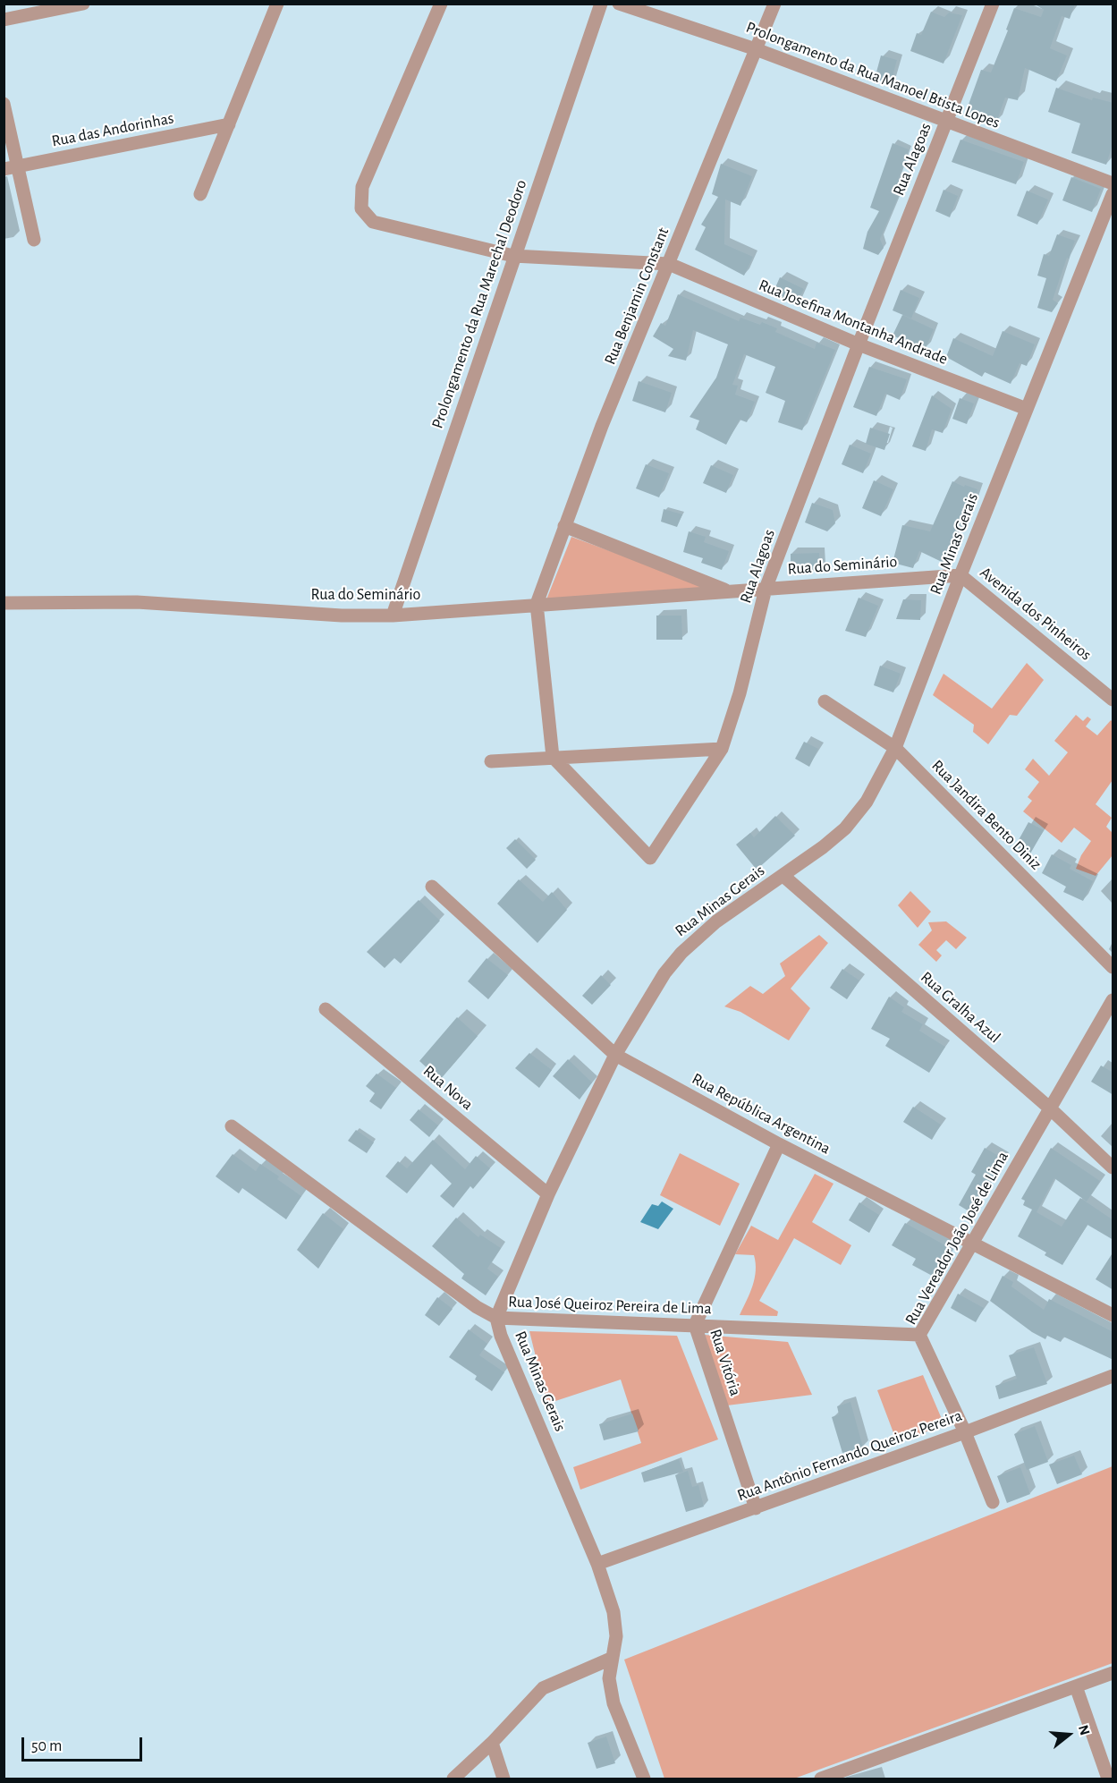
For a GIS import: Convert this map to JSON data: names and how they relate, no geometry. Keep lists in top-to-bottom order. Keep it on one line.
{"streets":{"street":["Prolongamento da Rua Manoel Btista Lopes","Rua das Andorinhas","Rua Alagoas","Rua Benjamin Constant","Prolongamento da Rua Marechal Deodoro","Rua Josefina Montanha Andrade","Rua Minas Gerais","Rua do Seminário","Avenida dos Pinheiros","Rua Jandira Bento Diniz","Rua Gralha Azul","Rua Nova","Rua República Argentina","Rua Vereador João José de Lima","Rua José Queiroz Pereira de Lima","Rua Vitória","Rua Antônio Fernando Queiroz Pereira"]},"crossings":[["Prolongamento da Rua Manoel Btista Lopes","Rua Alagoas"],["Prolongamento da Rua Manoel Btista Lopes","Rua Benjamin Constant"],["Rua Alagoas","Rua Josefina Montanha Andrade"],["Rua Alagoas","Rua do Seminário"],["Rua Benjamin Constant","Rua Josefina Montanha Andrade"],["Rua Benjamin Constant","Rua do Seminário"],["Prolongamento da Rua Marechal Deodoro","Rua do Seminário"],["Rua Josefina Montanha Andrade","Rua Minas Gerais"],["Rua Minas Gerais","Rua do Seminário"],["Rua Minas Gerais","Avenida dos Pinheiros"],["Rua Minas Gerais","Rua Jandira Bento Diniz"],["Rua Minas Gerais","Rua Gralha Azul"],["Rua Minas Gerais","Rua Nova"],["Rua Minas Gerais","Rua República Argentina"],["Rua Minas Gerais","Rua José Queiroz Pereira de Lima"],["Rua Minas Gerais","Rua Antônio Fernando Queiroz Pereira"],["Rua do Seminário","Avenida dos Pinheiros"],["Rua Gralha Azul","Rua Vereador João José de Lima"],["Rua República Argentina","Rua Vereador João José de Lima"],["Rua República Argentina","Rua Vitória"],["Rua Vereador João José de Lima","Rua José Queiroz Pereira de Lima"],["Rua Vereador João José de Lima","Rua Antônio Fernando Queiroz Pereira"],["Rua José Queiroz Pereira de Lima","Rua Vitória"],["Rua Vitória","Rua Antônio Fernando Queiroz Pereira"]],"scale_bar":"50 m","north":"right"}
